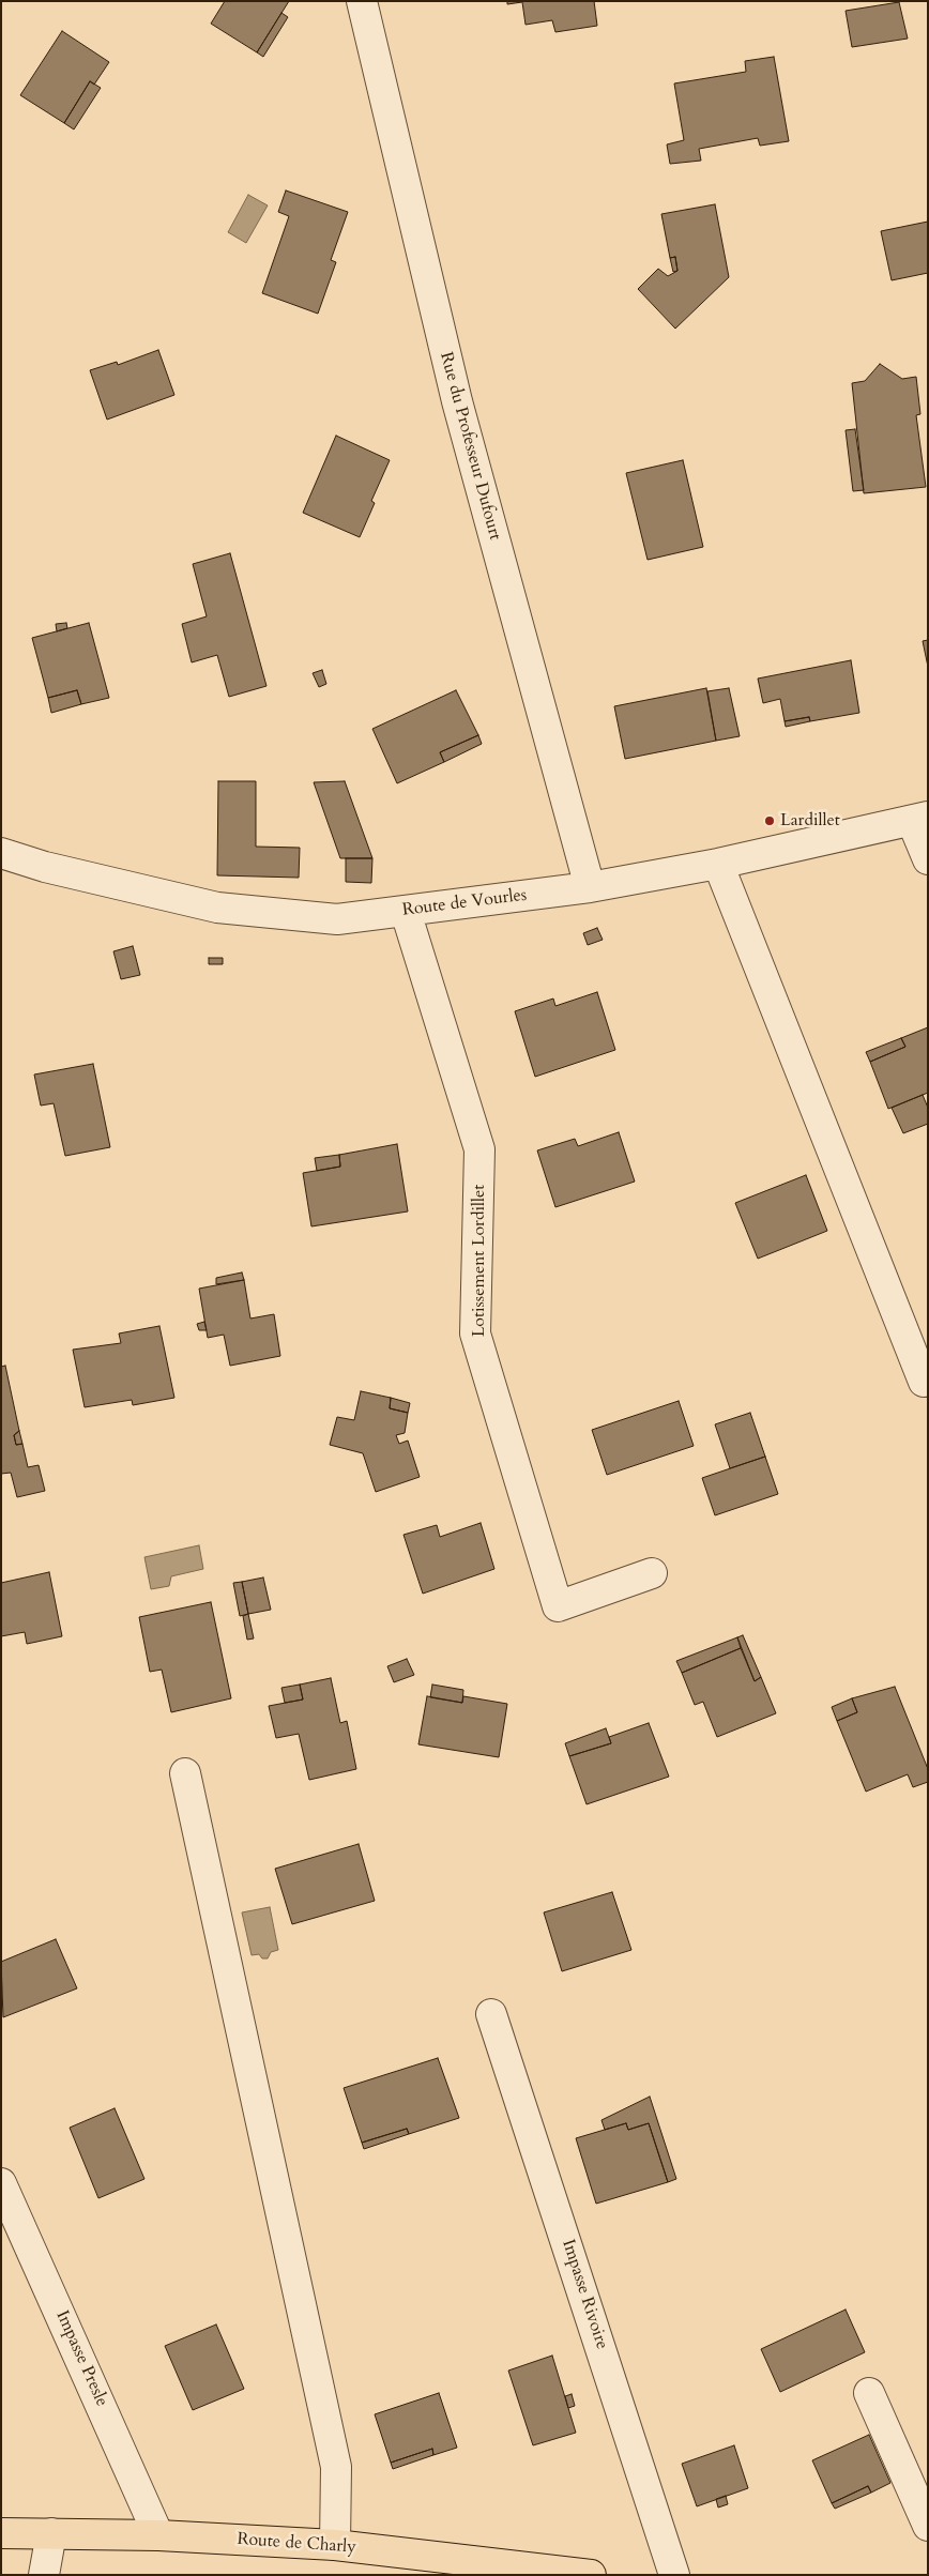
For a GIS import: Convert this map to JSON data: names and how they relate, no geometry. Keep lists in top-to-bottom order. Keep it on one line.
{"streets":{"main road":["Route de Charly"],"street":["Rue du Professeur Dufourt","Route de Vourles","Lotissement Lordillet","Impasse Rivoire","Impasse Presle"]},"crossings":[["Rue du Professeur Dufourt","Route de Vourles"],["Route de Vourles","Lotissement Lordillet"],["Impasse Presle","Route de Charly"]],"places":["Lardillet"]}
